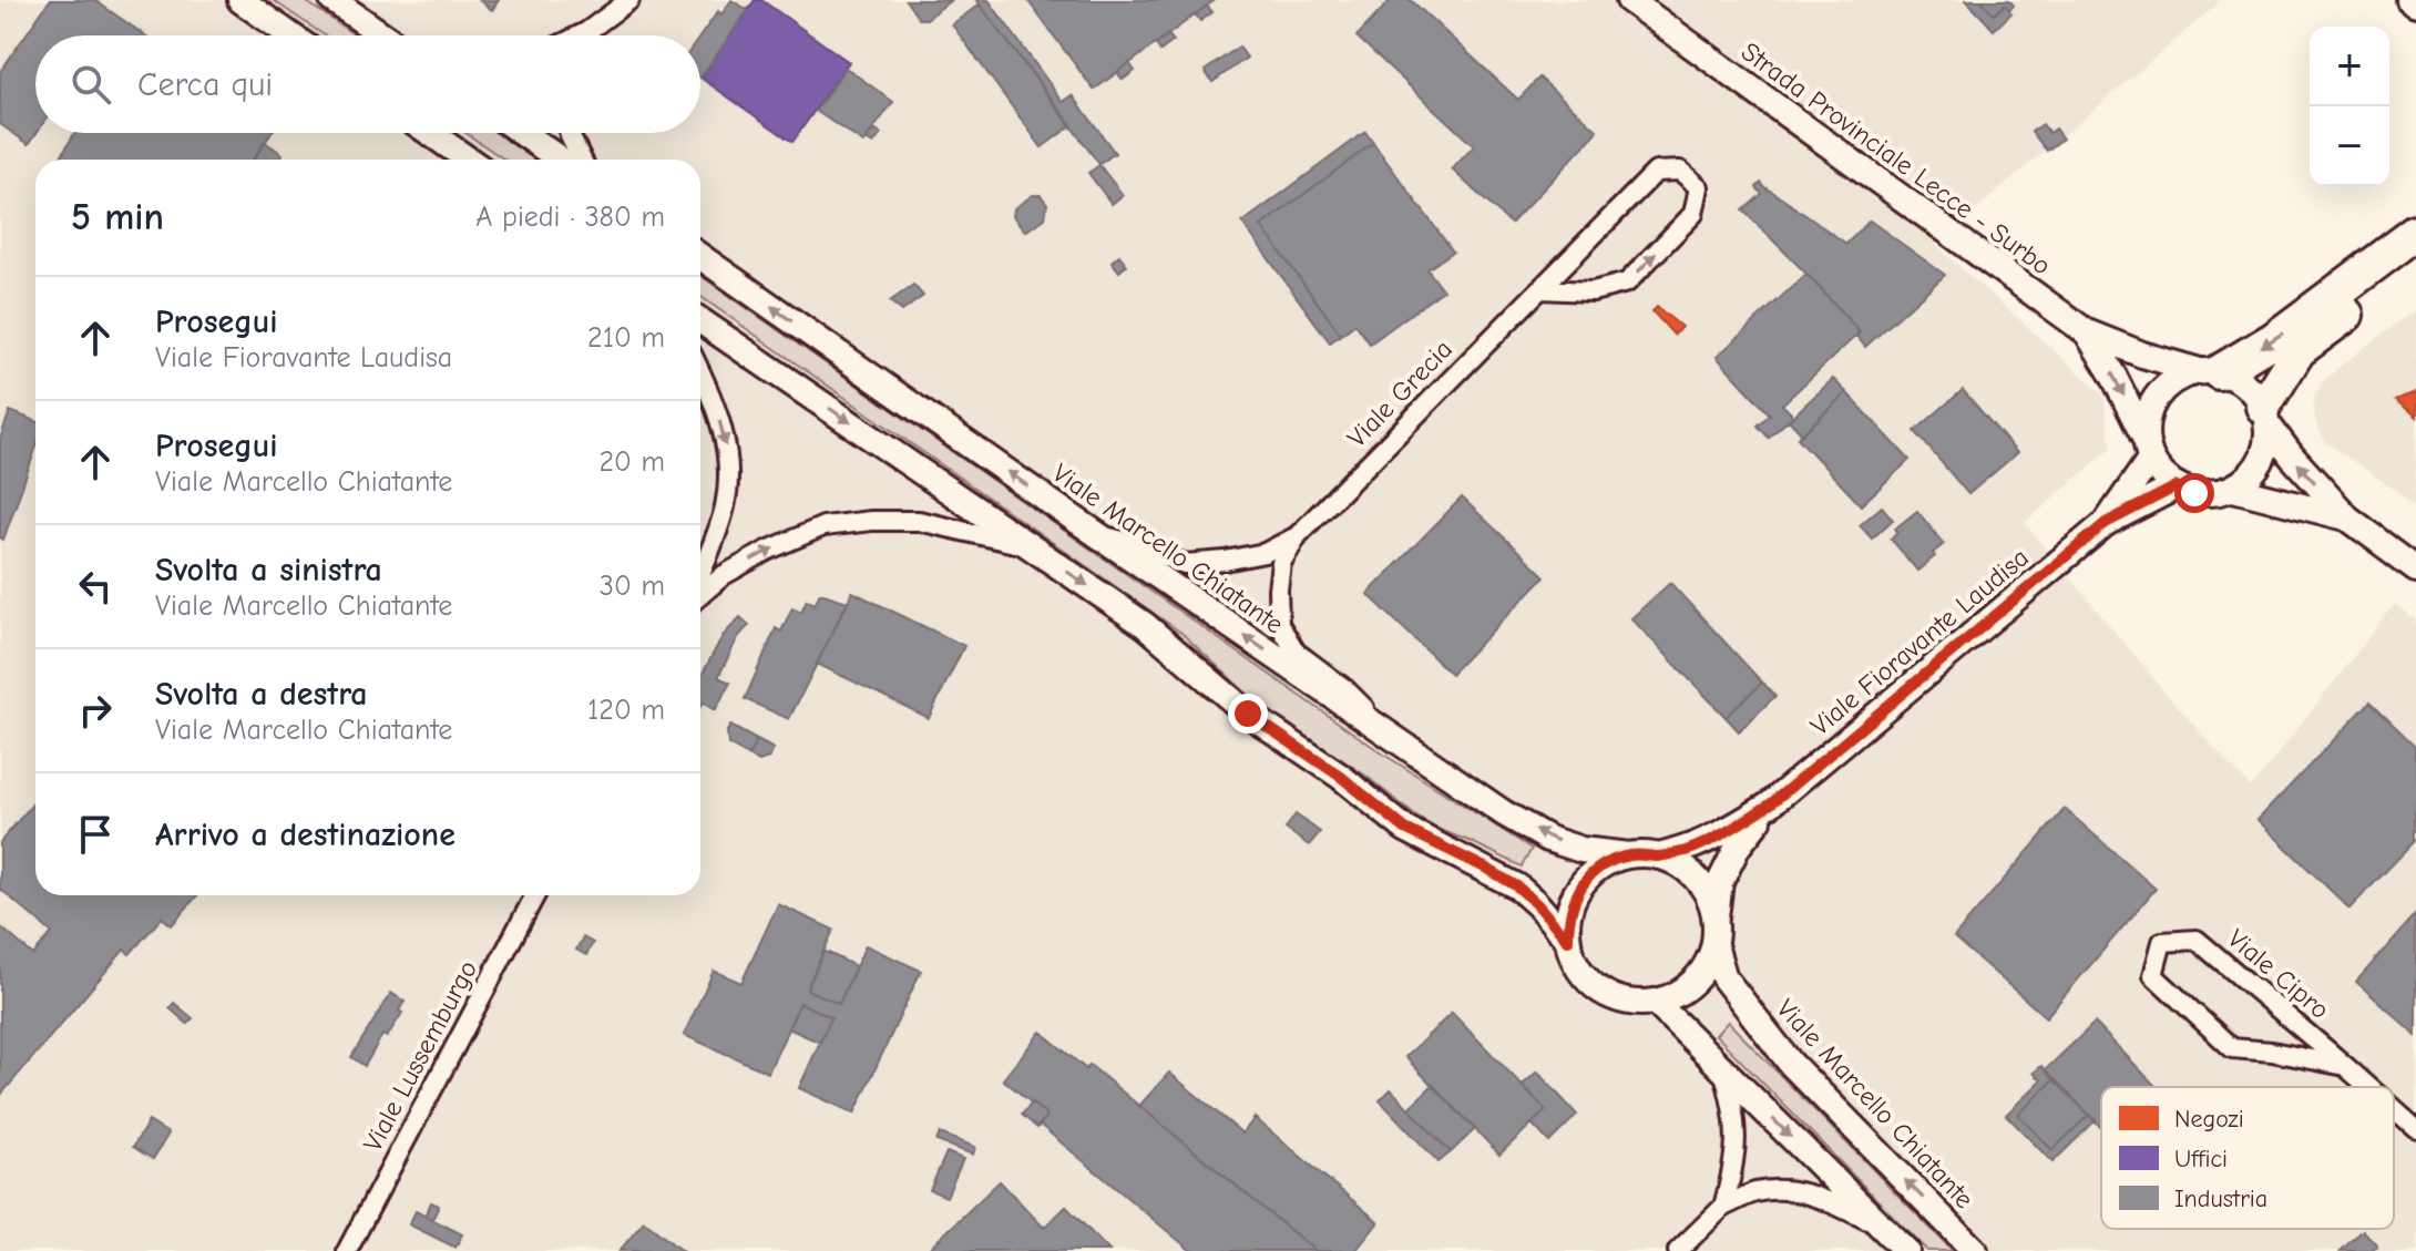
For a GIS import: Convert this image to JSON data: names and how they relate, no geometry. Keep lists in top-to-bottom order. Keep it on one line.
{"streets":{"street":["Strada Provinciale Lecce - Surbo","Viale Grecia","Viale Marcello Chiatante","Viale Fioravante Laudisa","Viale Cipro","Viale Lussemburgo"]},"crossings":[["Strada Provinciale Lecce - Surbo","Viale Fioravante Laudisa"],["Viale Grecia","Viale Marcello Chiatante"],["Viale Marcello Chiatante","Viale Fioravante Laudisa"]],"legend":["Negozi","Uffici","Industria"],"page":{"map_buttons":["+","−"],"search":"Cerca qui","heading":["5 min","A piedi · 380 m"],"list":[["Prosegui","Viale Fioravante Laudisa","210 m"],["Prosegui","Viale Marcello Chiatante","20 m"],["Svolta a sinistra","Viale Marcello Chiatante","30 m"],["Svolta a destra","Viale Marcello Chiatante","120 m"],"Arrivo a destinazione"]}}
